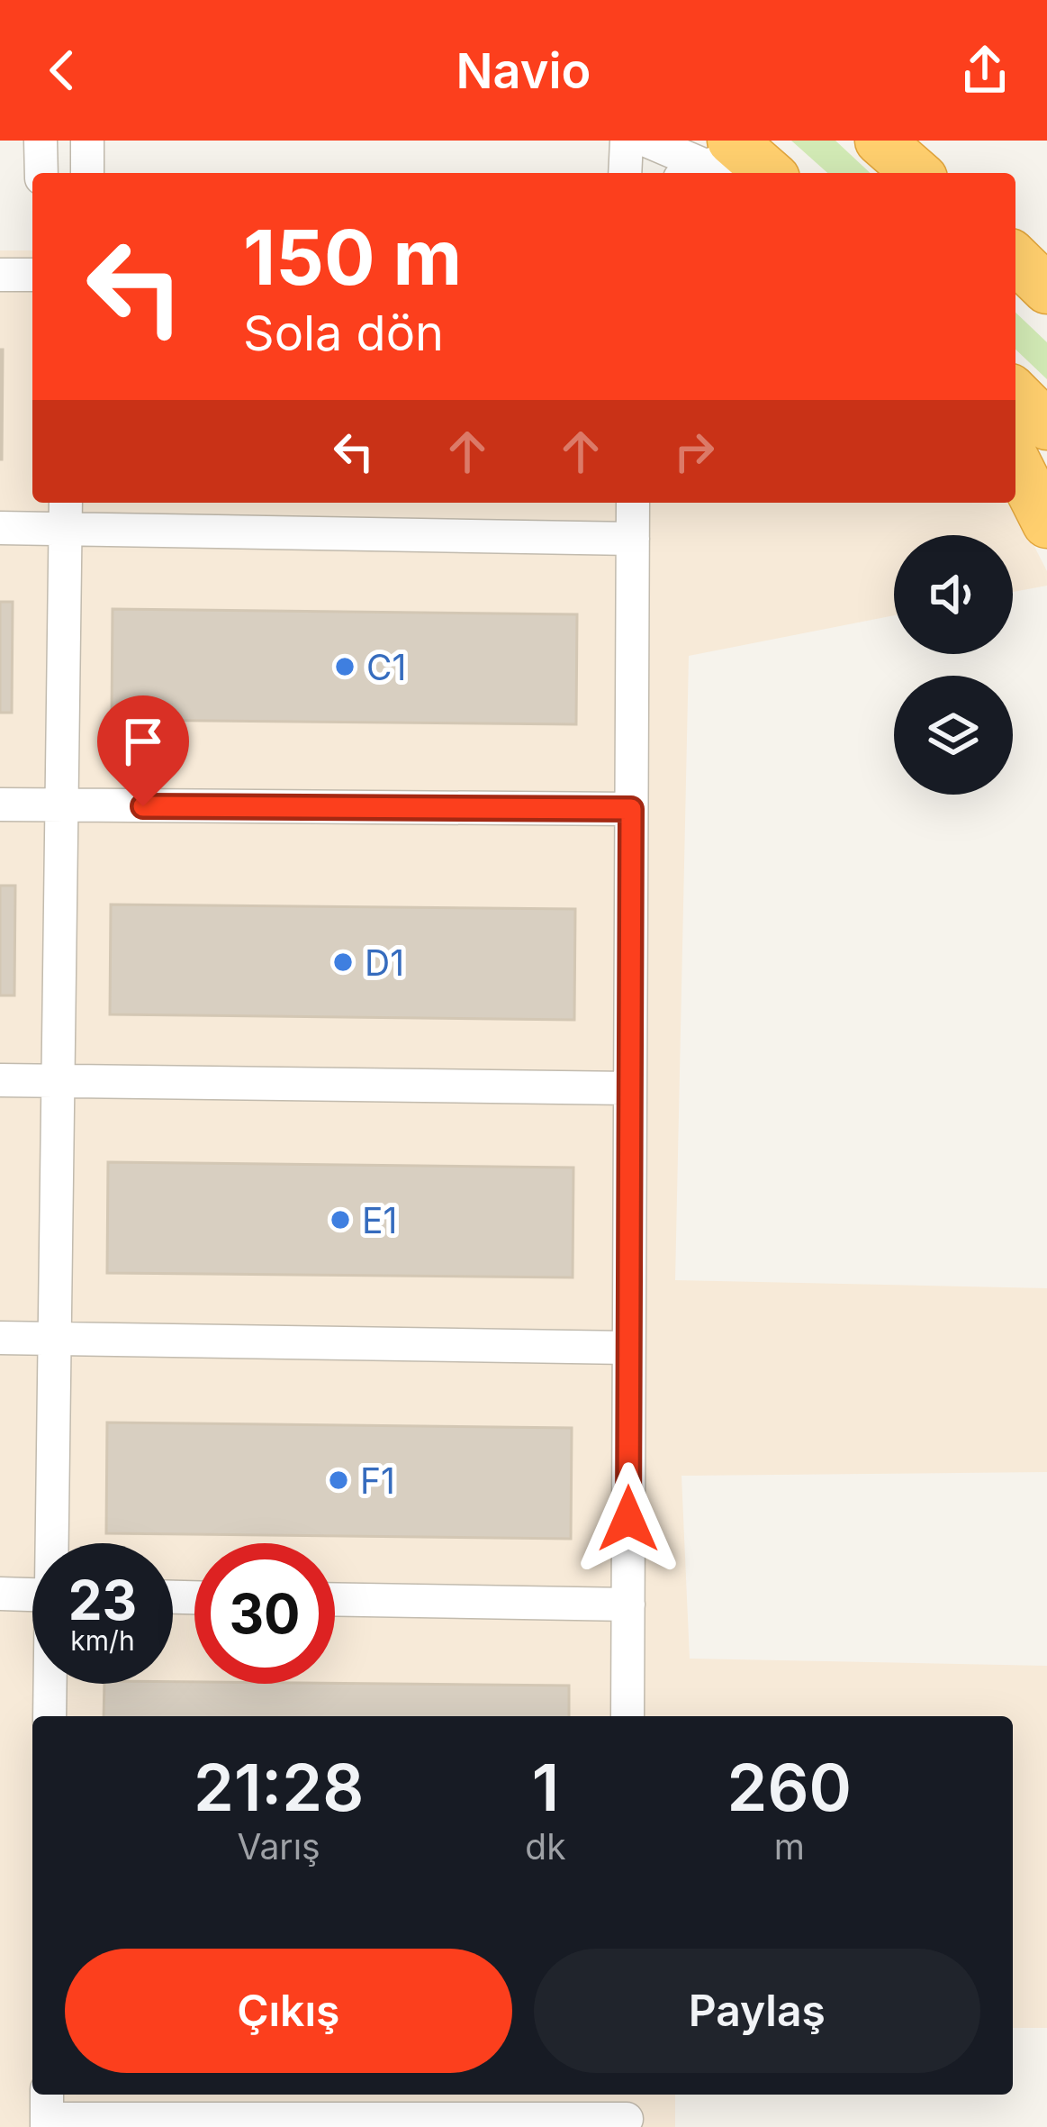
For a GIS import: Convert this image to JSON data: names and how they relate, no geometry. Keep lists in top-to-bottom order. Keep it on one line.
{"places":["C1","D1","E1","F1"],"page":{"header":"Navio","turn":["150 m","Sola dön"],"speed":"23 km/h","limit":"30","eta":["21:28","Varış","1","dk","260","m"],"buttons":["Çıkış","Paylaş"]}}
